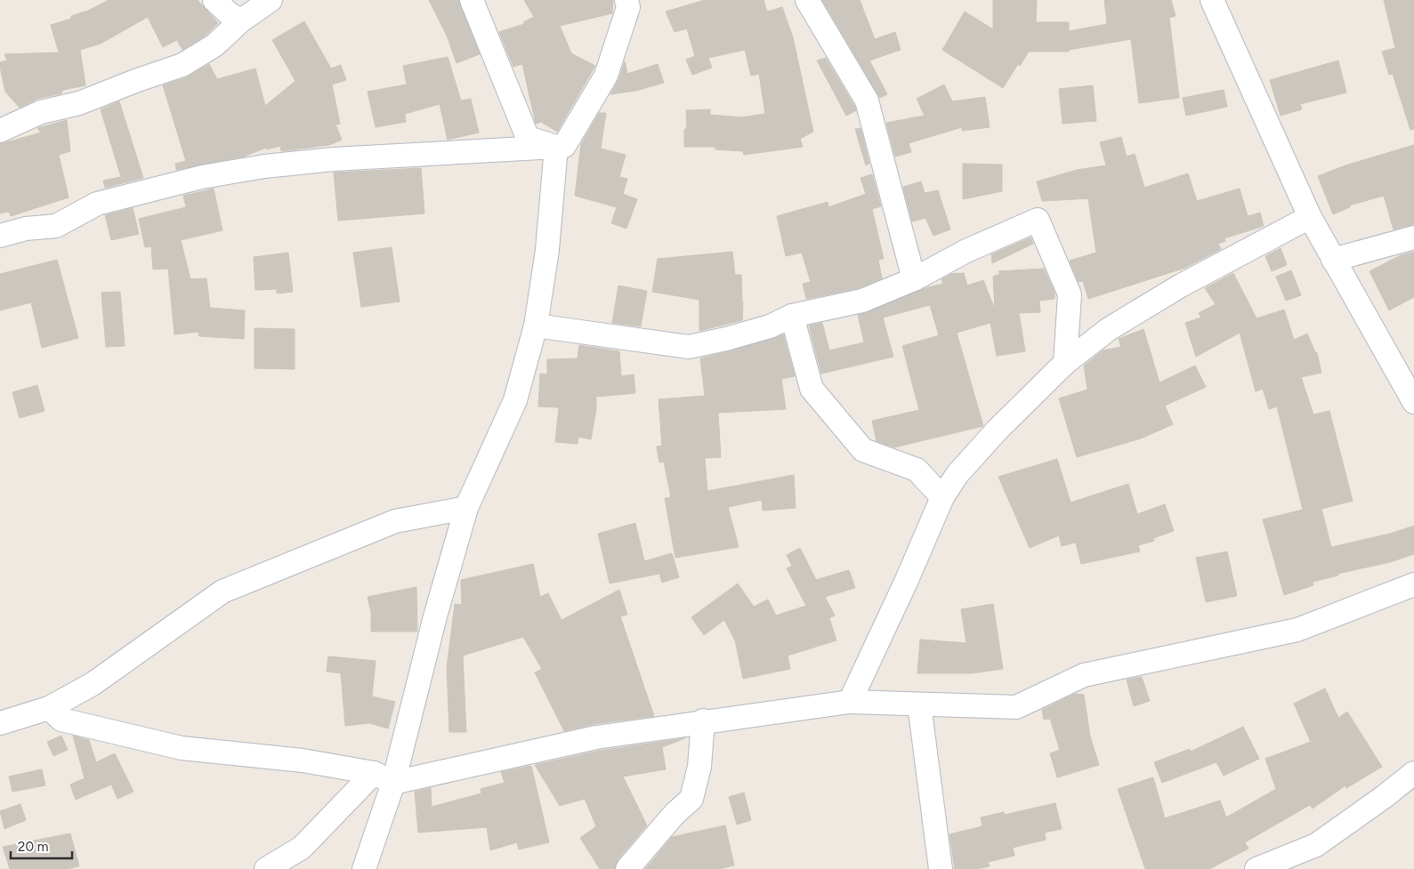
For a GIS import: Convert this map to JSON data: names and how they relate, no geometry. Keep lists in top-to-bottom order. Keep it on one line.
{"scale_bar":"20 m"}
